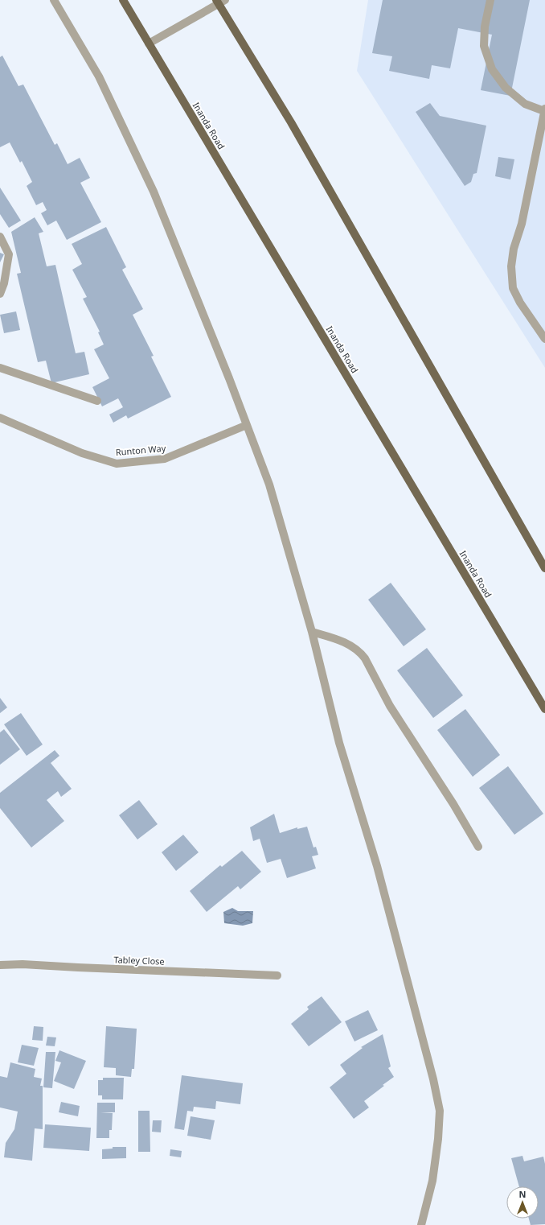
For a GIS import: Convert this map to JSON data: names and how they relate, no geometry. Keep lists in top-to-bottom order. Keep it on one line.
{"streets":{"main road":["Inanda Road"],"street":["Runton Way","Tabley Close"]},"north":"top"}
